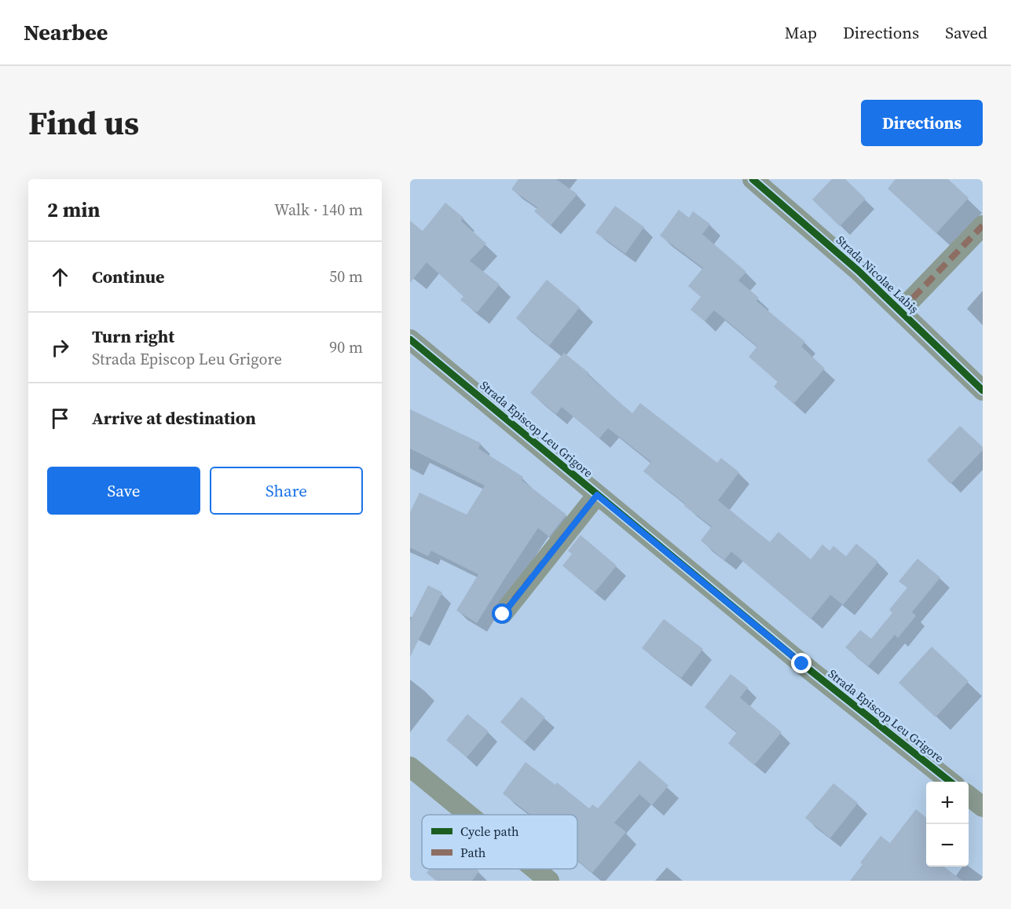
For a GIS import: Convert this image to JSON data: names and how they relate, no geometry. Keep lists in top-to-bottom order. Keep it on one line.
{"streets":{"street":["Strada Nicolae Labiș","Strada Episcop Leu Grigore"]},"legend":["Cycle path","Path"],"page":{"header":"Nearbee","nav":["Map","Directions","Saved"],"title":"Find us","buttons":["Directions",["Save","Share"]],"heading":["2 min","Walk · 140 m"],"list":[["Continue","50 m"],["Turn right","Strada Episcop Leu Grigore","90 m"],"Arrive at destination"],"map_buttons":["+","−"]}}
